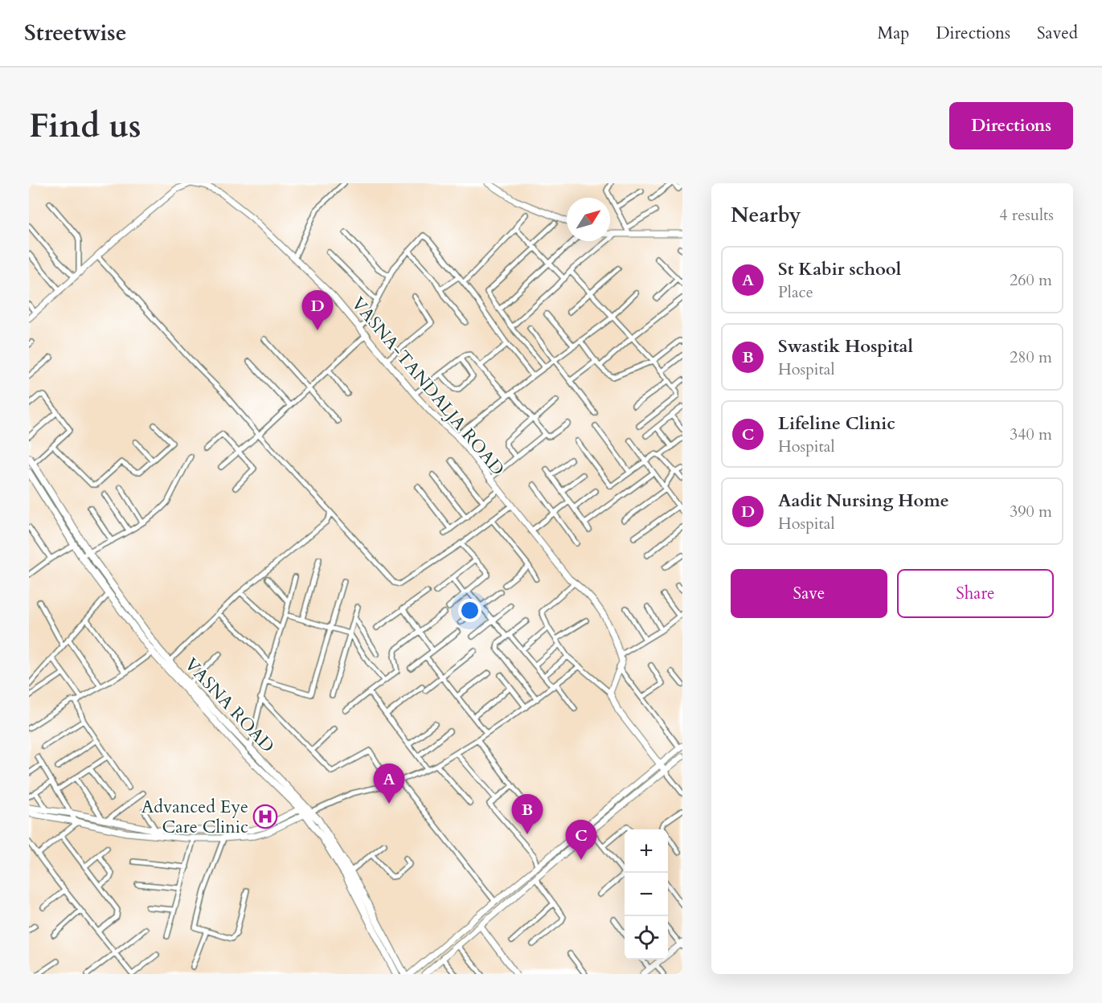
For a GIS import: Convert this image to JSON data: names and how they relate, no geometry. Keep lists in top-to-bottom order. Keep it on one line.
{"streets":{"main road":["VASNA ROAD"],"street":["VASNA-TANDALJA ROAD"]},"places":{"hospital":["Advanced Eye Care Clinic"]},"north":"top right","page":{"header":"Streetwise","nav":["Map","Directions","Saved"],"buttons":["Directions",["Save","Share"]],"title":"Find us","heading":["Nearby","4 results"],"list":[{"mark":"A","name":"St Kabir school","note":"Place","value":"260 m"},{"mark":"B","name":"Swastik Hospital","note":"Hospital","value":"280 m"},{"mark":"C","name":"Lifeline Clinic","note":"Hospital","value":"340 m"},{"mark":"D","name":"Aadit Nursing Home","note":"Hospital","value":"390 m"}],"pins":["D","A","B","C"],"map_buttons":["+","−"]}}
